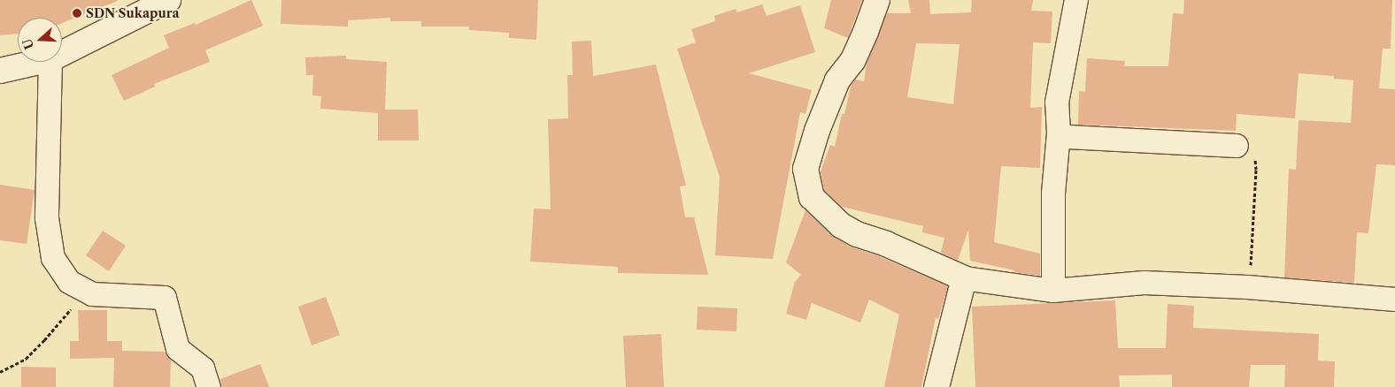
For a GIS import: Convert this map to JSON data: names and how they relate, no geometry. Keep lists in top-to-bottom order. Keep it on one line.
{"places":["SDN Sukapura"],"north":"left"}
